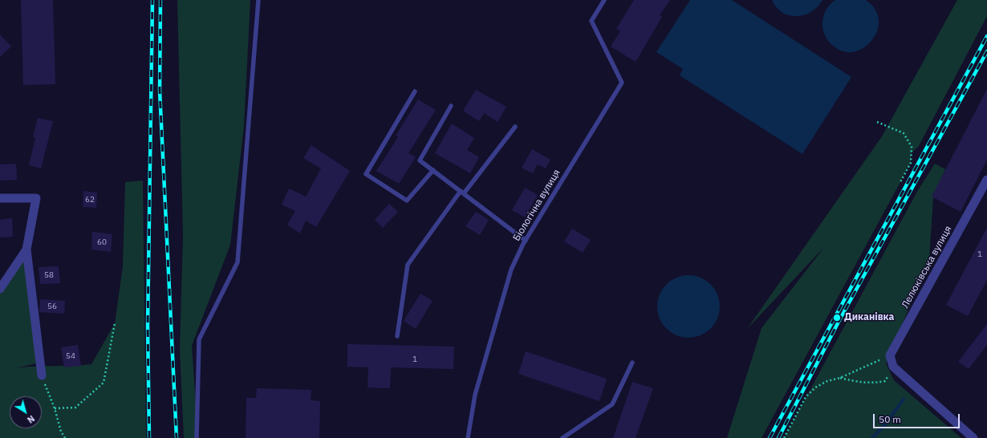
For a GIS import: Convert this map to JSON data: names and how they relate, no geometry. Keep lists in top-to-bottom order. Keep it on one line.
{"streets":{"street":["Лелюківська вулиця"],"lane":["Біологічна вулиця"]},"places":["Диканівка"],"house_numbers":["62","60","1","58","56","54","1"],"scale_bar":"50 m","north":"bottom right"}
